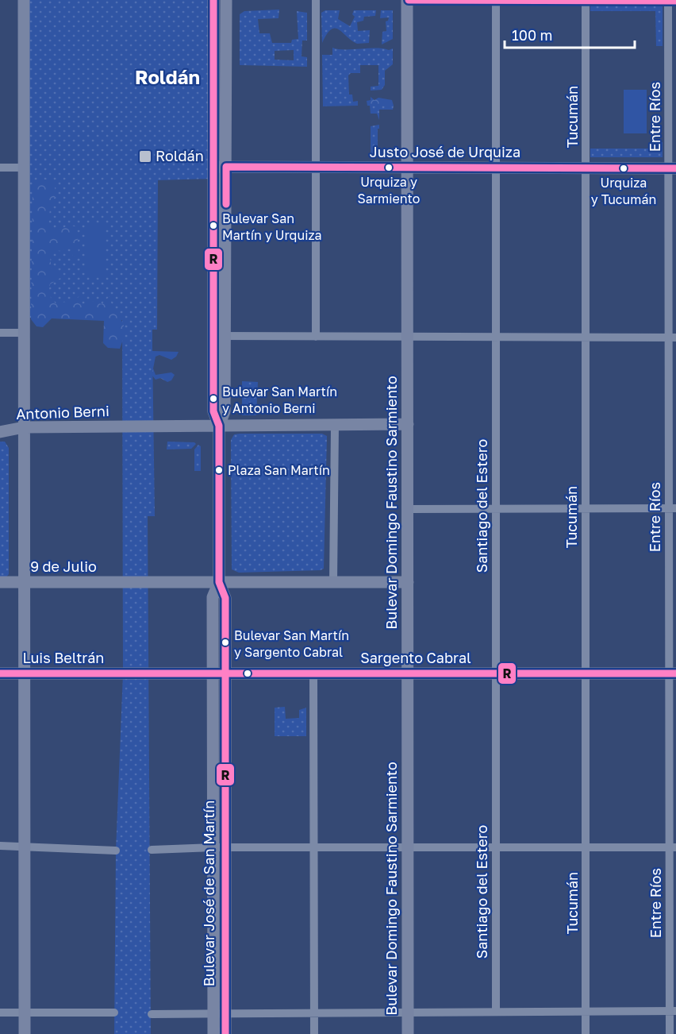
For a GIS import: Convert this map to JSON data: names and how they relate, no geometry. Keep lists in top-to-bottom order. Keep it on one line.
{"streets":{"street":["Tucumán","Entre Ríos","Justo José de Urquiza","Antonio Berni","Bulevar Domingo Faustino Sarmiento","Santiago del Estero","9 de Julio","Luis Beltrán","Sargento Cabral","Bulevar José de San Martín"]},"crossings":[["Tucumán","Justo José de Urquiza"],["Tucumán","Sargento Cabral"],["Entre Ríos","Justo José de Urquiza"],["Entre Ríos","Sargento Cabral"],["Justo José de Urquiza","Bulevar Domingo Faustino Sarmiento"],["Justo José de Urquiza","Santiago del Estero"],["Justo José de Urquiza","Bulevar José de San Martín"],["Antonio Berni","Bulevar Domingo Faustino Sarmiento"],["Antonio Berni","Bulevar José de San Martín"],["Bulevar Domingo Faustino Sarmiento","9 de Julio"],["Bulevar Domingo Faustino Sarmiento","Sargento Cabral"],["Santiago del Estero","Sargento Cabral"],["9 de Julio","Bulevar José de San Martín"],["Luis Beltrán","Sargento Cabral"],["Sargento Cabral","Bulevar José de San Martín"]],"districts":["Roldán"],"places":{"transit":["Roldán"],"other":["Urquiza y Sarmiento","Urquiza y Tucumán","Bulevar San Martín y Urquiza","Bulevar San Martín y Antonio Berni","Plaza San Martín","Bulevar San Martín y Sargento Cabral"]},"lines":["transit line R"],"scale_bar":"100 m"}
